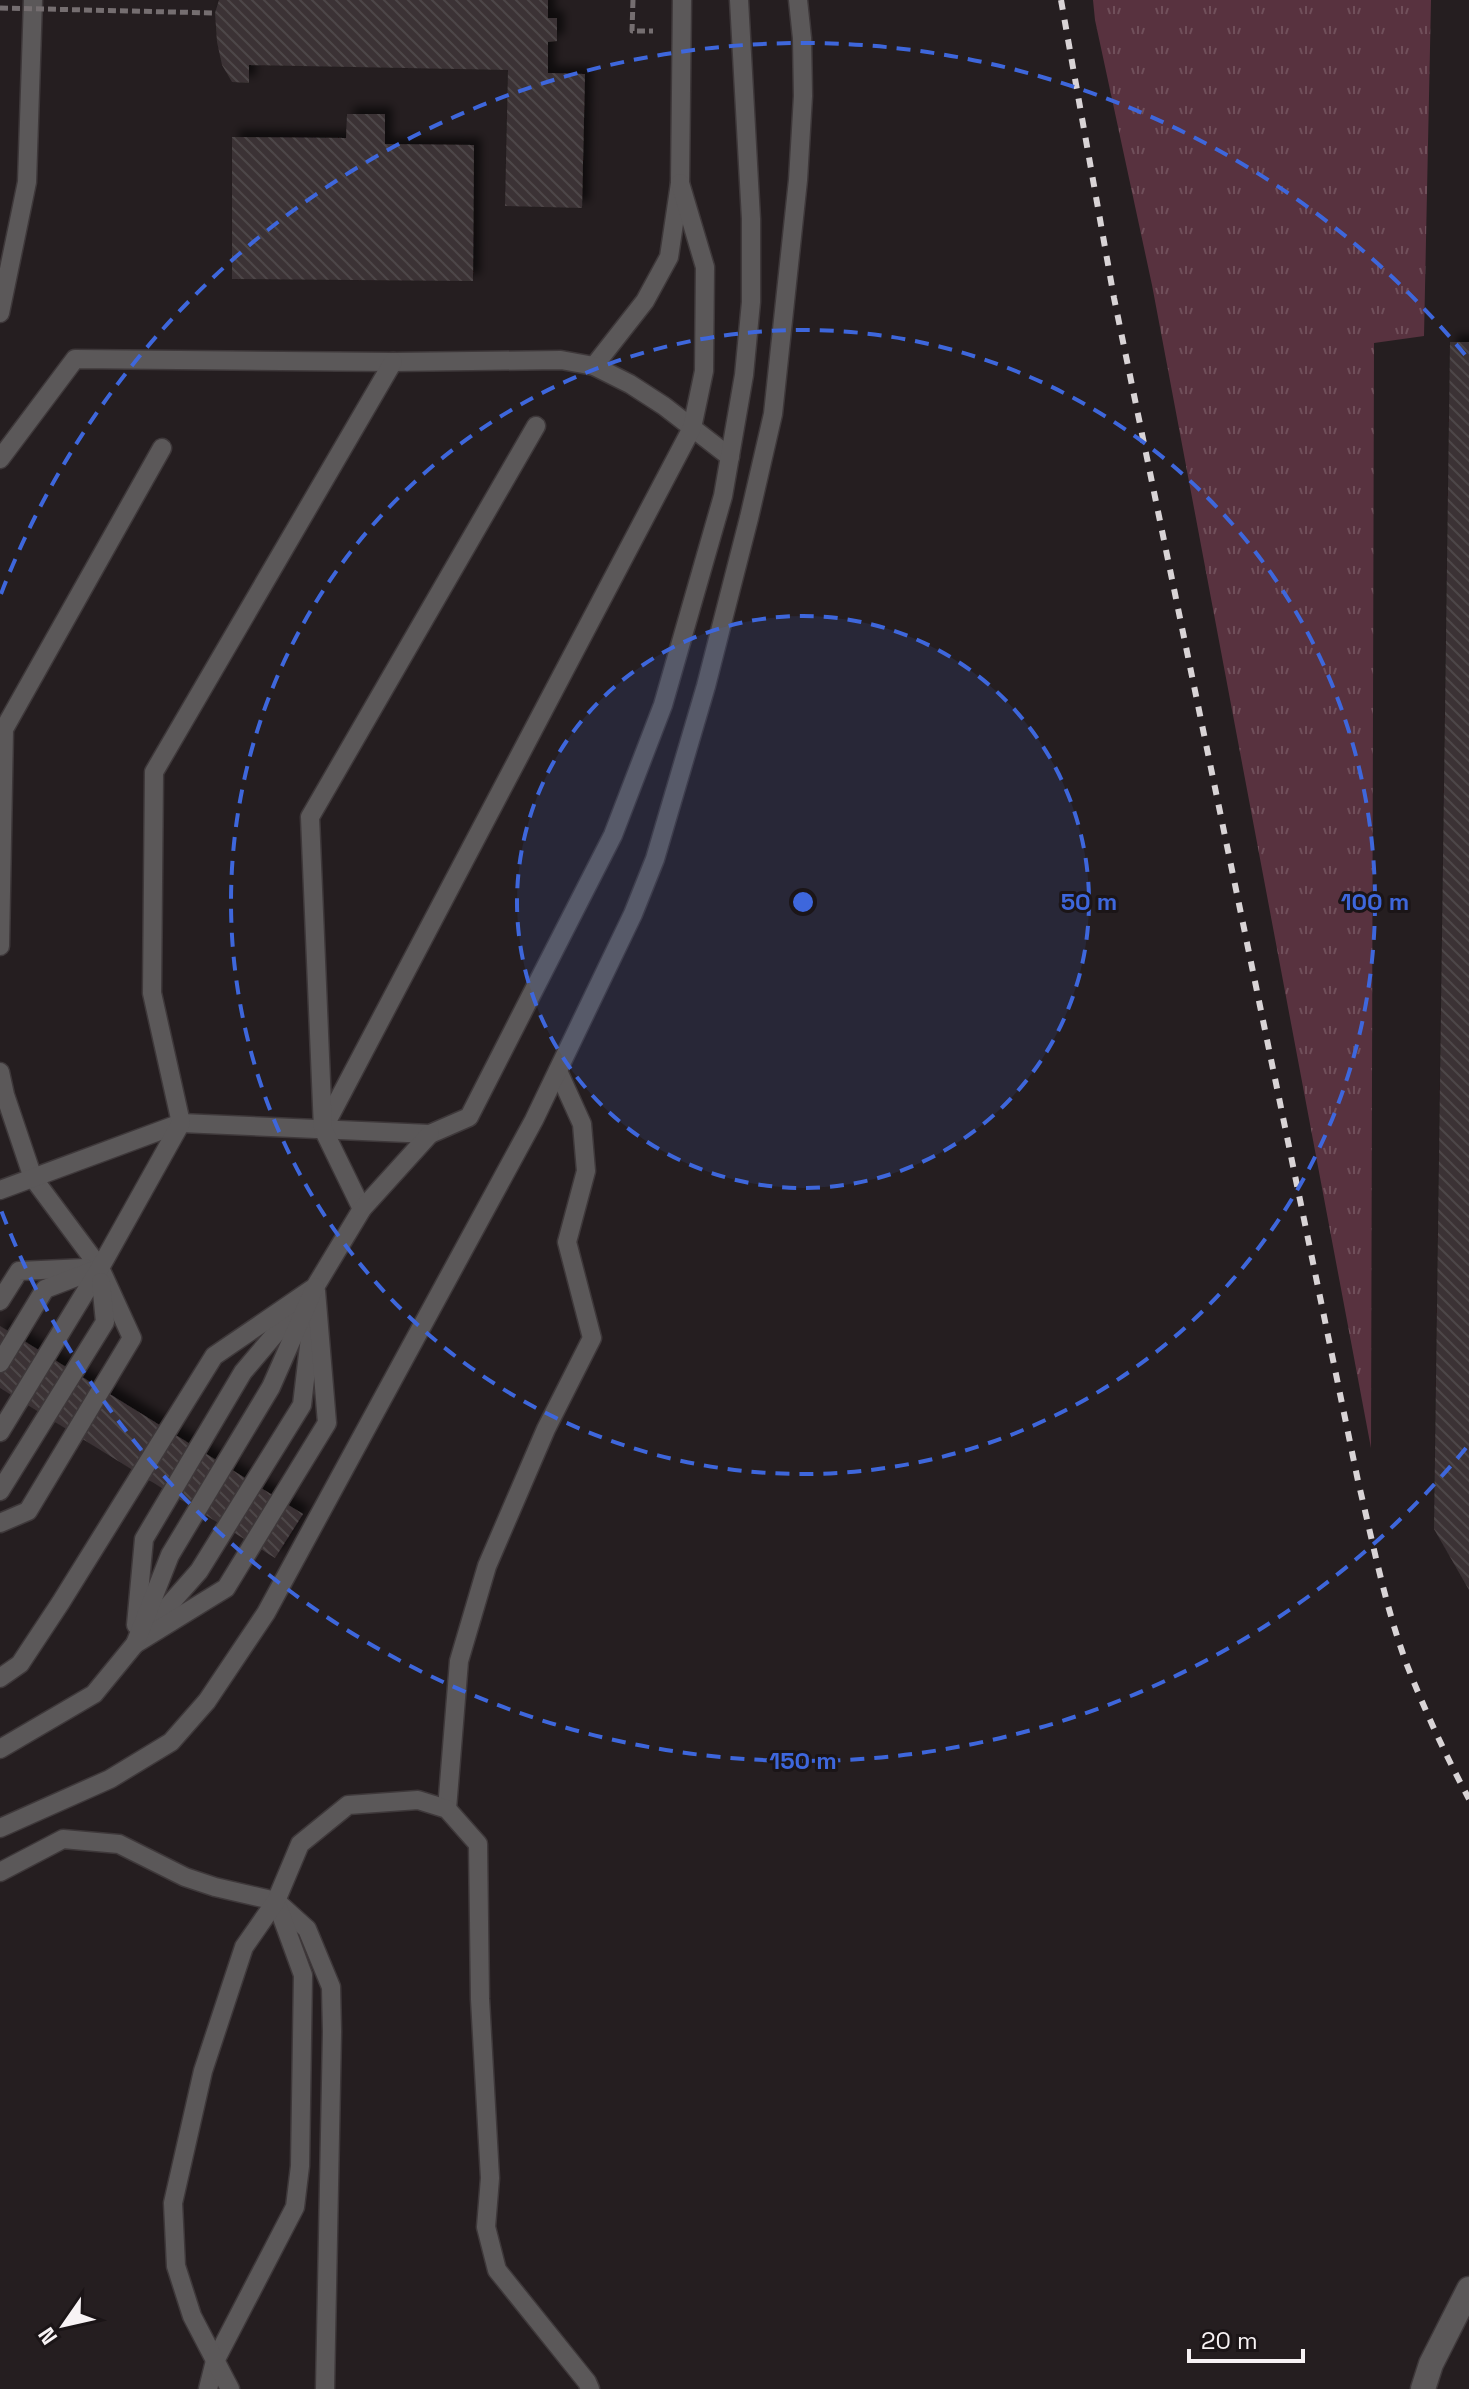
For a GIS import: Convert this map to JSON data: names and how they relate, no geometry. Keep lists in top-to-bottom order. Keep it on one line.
{"scale_bar":"20 m","north":"bottom left","rings":["50 m","100 m","150 m"]}
